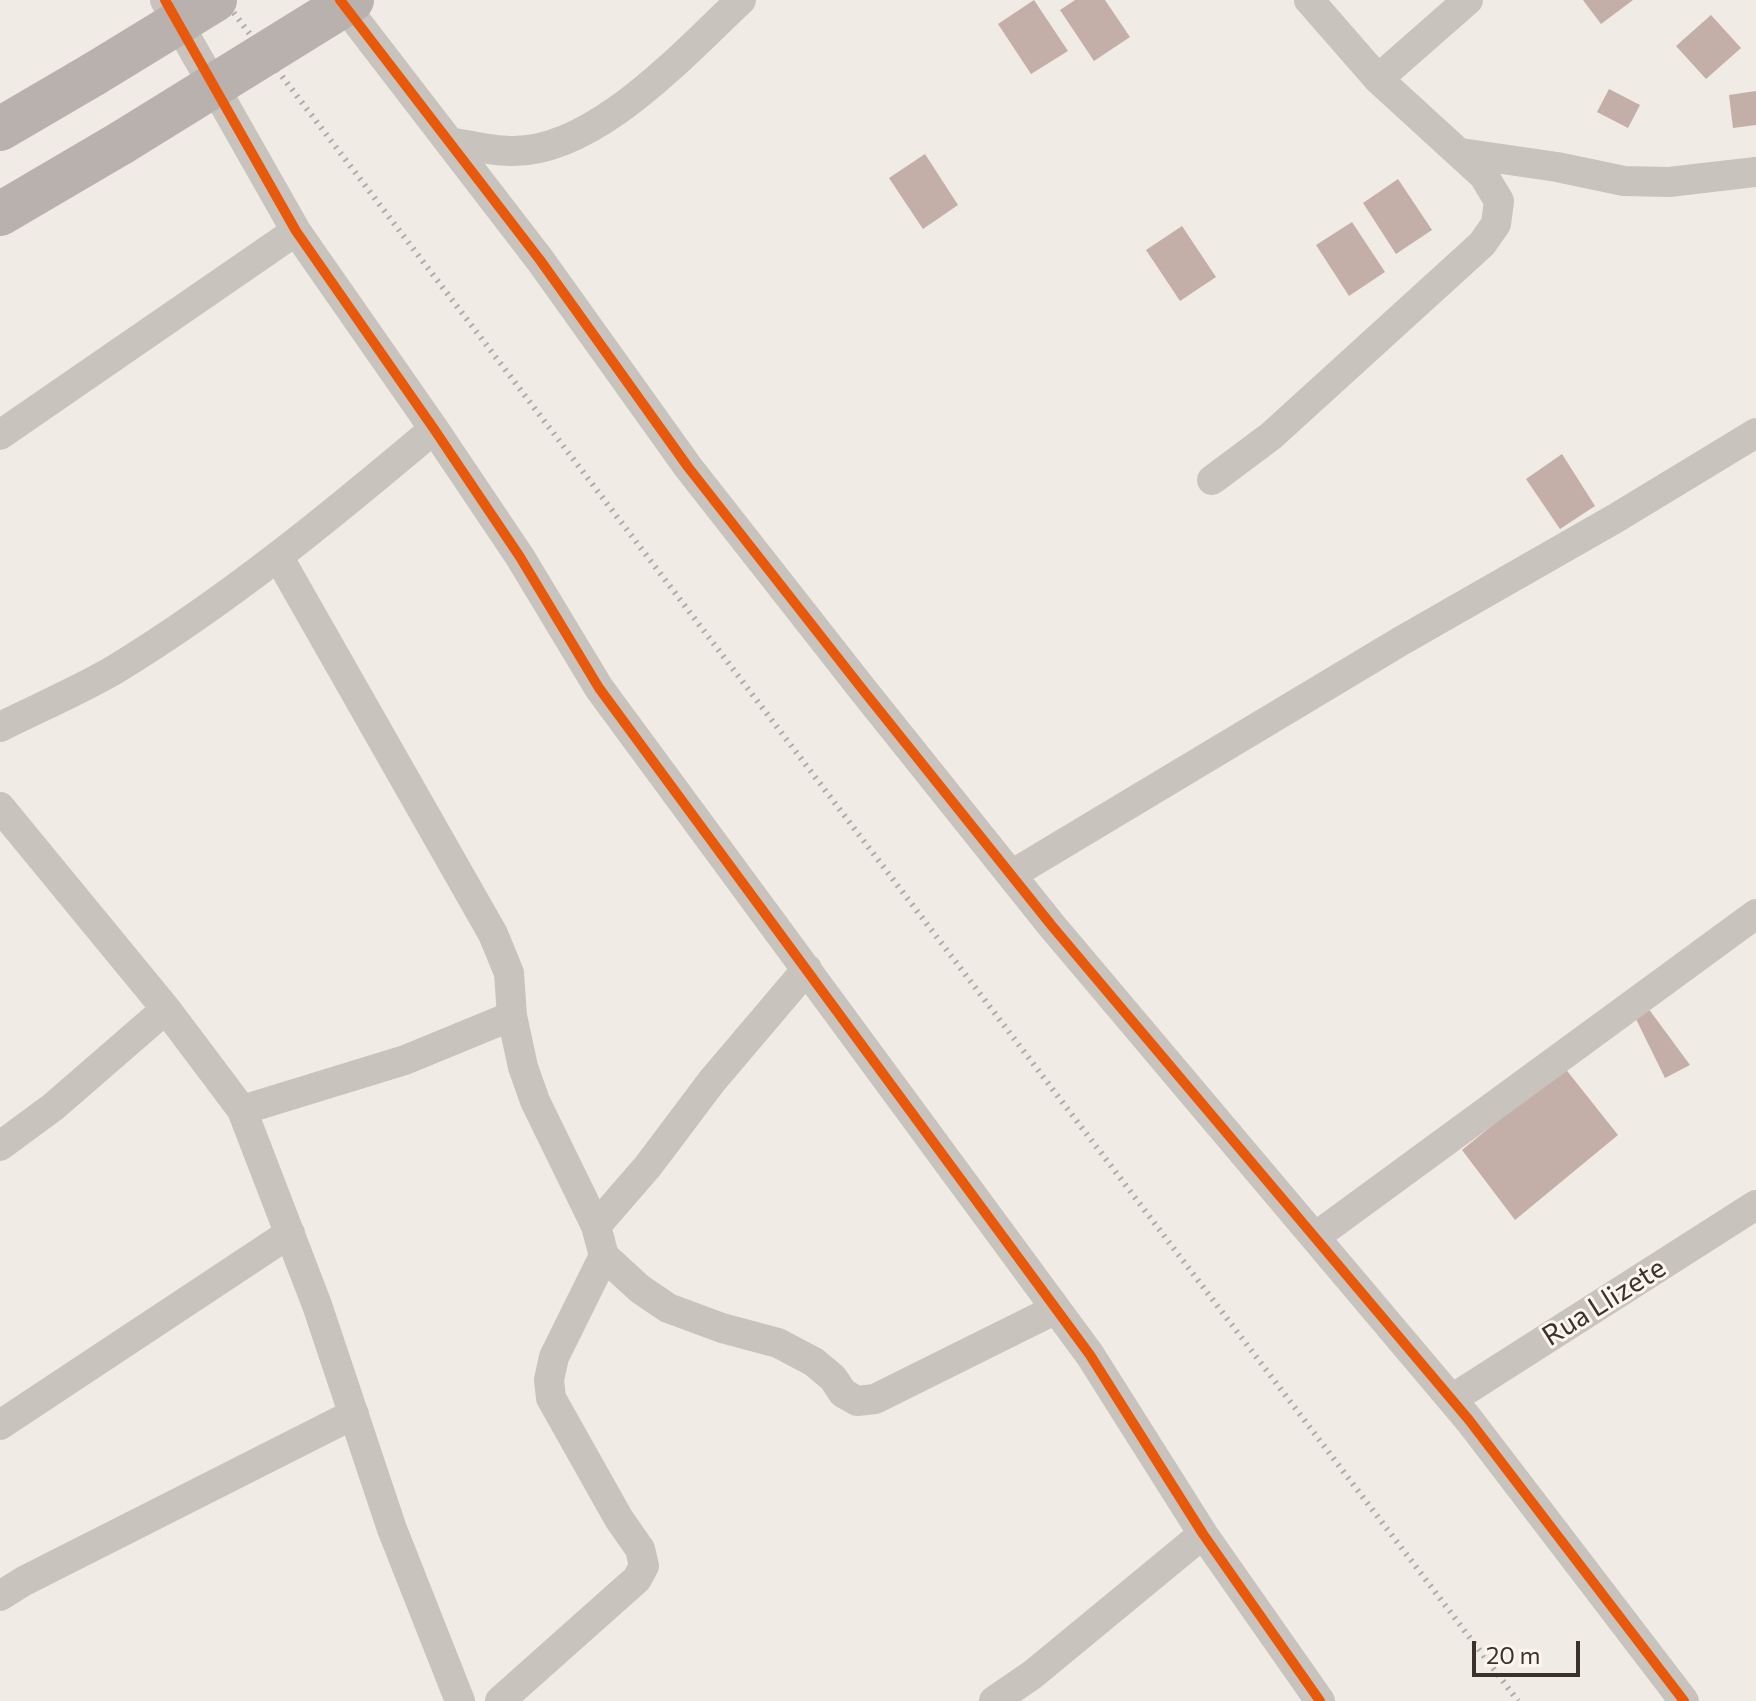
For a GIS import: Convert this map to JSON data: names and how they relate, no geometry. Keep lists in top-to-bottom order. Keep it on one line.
{"streets":{"street":["Rua Llizete"]},"scale_bar":"20 m"}
